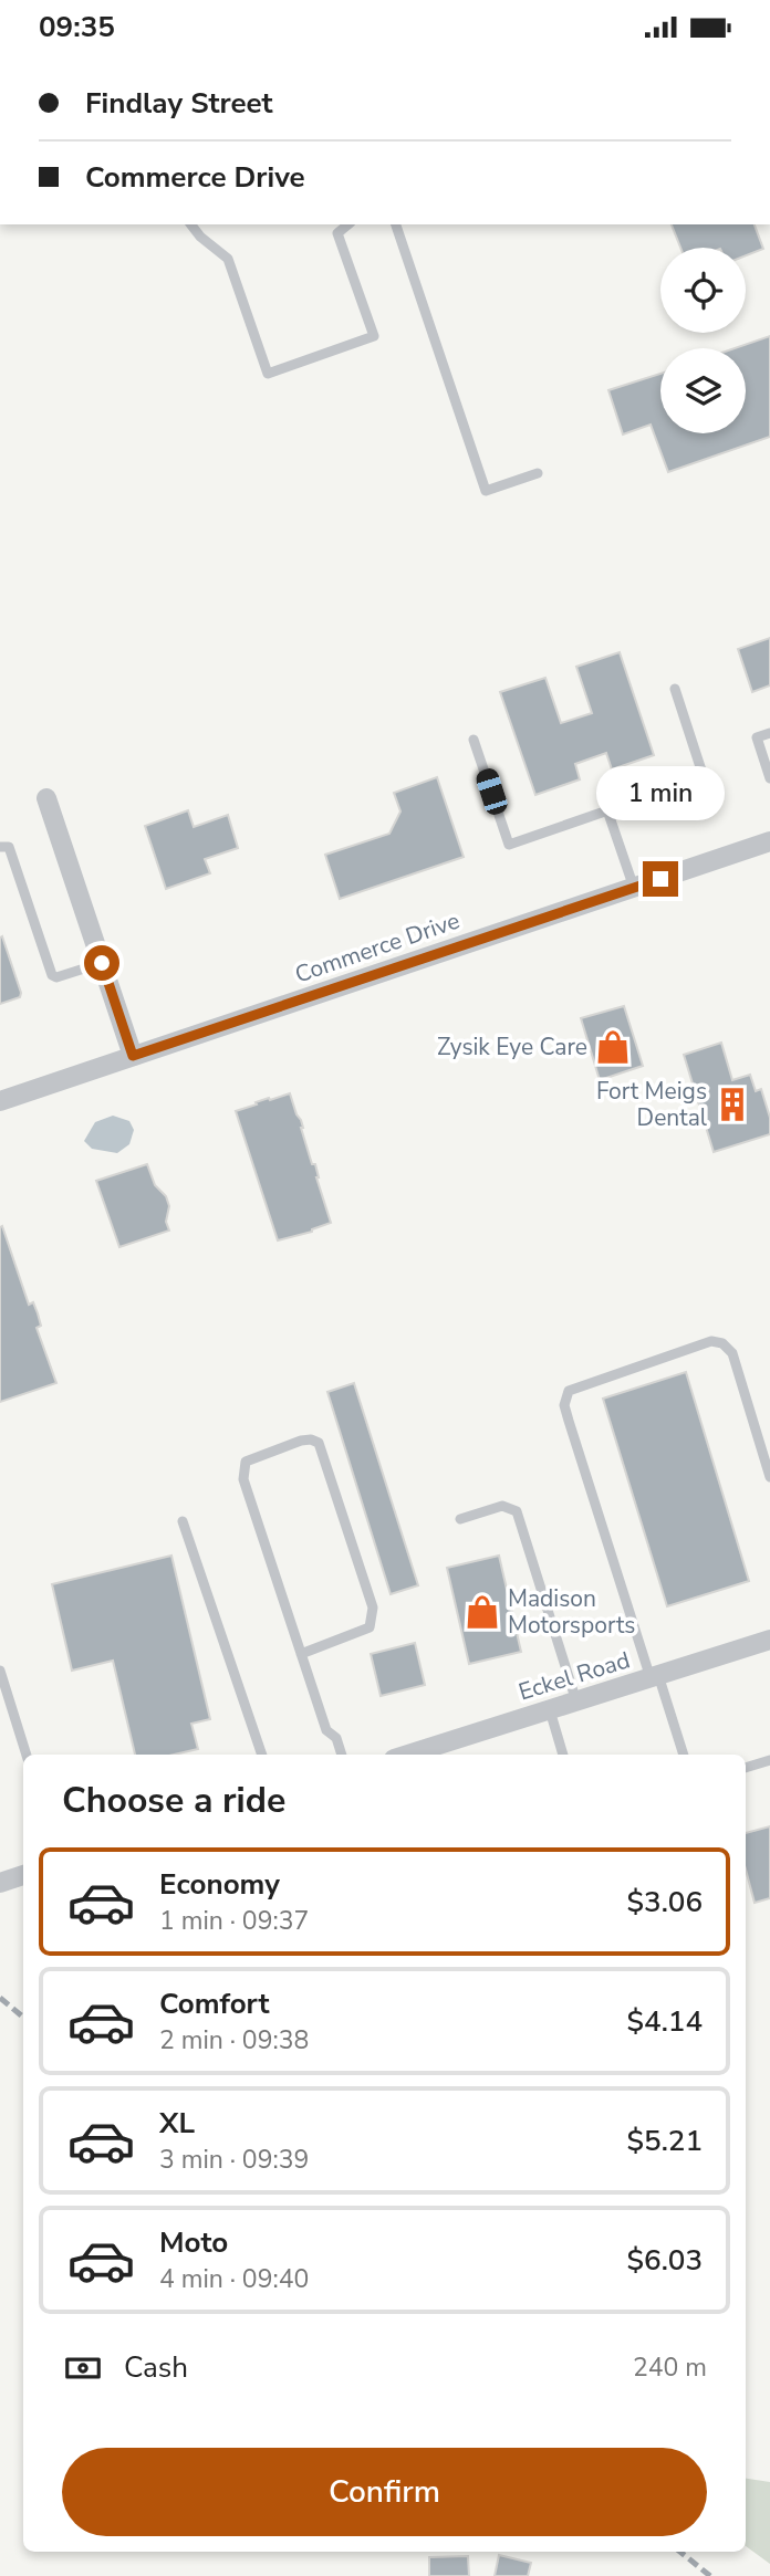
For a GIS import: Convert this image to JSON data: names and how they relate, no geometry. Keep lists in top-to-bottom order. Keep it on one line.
{"streets":{"street":["Commerce Drive","Eckel Road"]},"places":{"shop":["Zysik Eye Care","Madison Motorsports"],"building":["Fort Meigs Dental"]},"page":{"status":"09:35","banner":["Findlay Street","Commerce Drive"],"bubble":"1 min","heading":"Choose a ride","list":[{"name":"Economy","note":"1 min · 09:37","value":"$3.06"},{"name":"Comfort","note":"2 min · 09:38","value":"$4.14"},{"name":"XL","note":"3 min · 09:39","value":"$5.21"},{"name":"Moto","note":"4 min · 09:40","value":"$6.03"}],"pay":["Cash","240 m"],"buttons":"Confirm"}}
